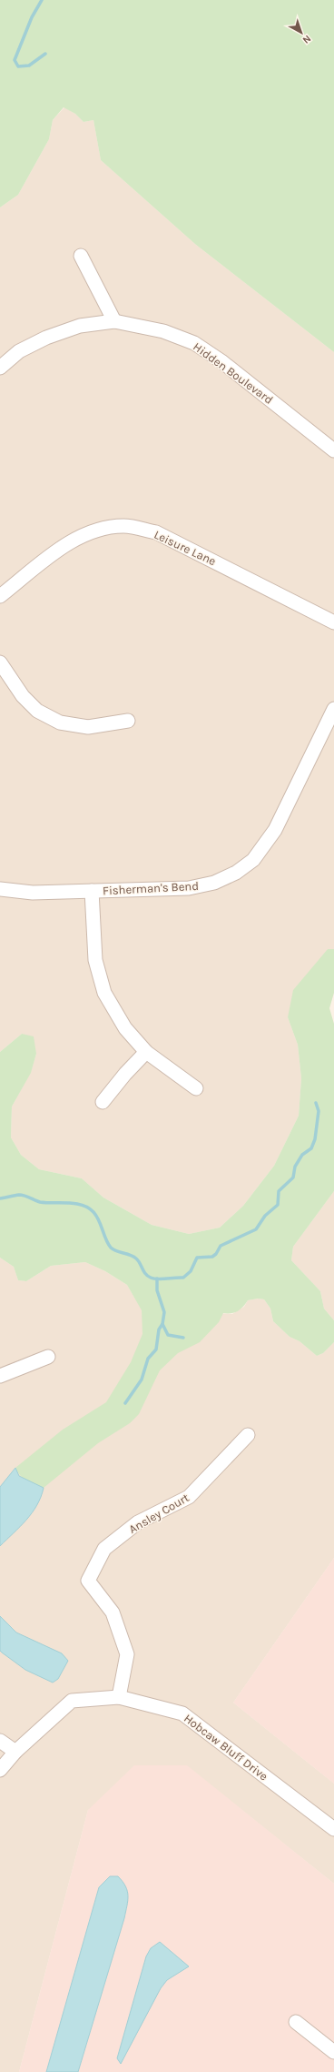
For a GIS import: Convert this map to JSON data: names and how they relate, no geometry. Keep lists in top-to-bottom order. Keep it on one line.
{"streets":{"street":["Hidden Boulevard","Leisure Lane","Fisherman's Bend","Ansley Court","Hobcaw Bluff Drive"]},"crossings":[["Ansley Court","Hobcaw Bluff Drive"]],"north":"bottom right"}
